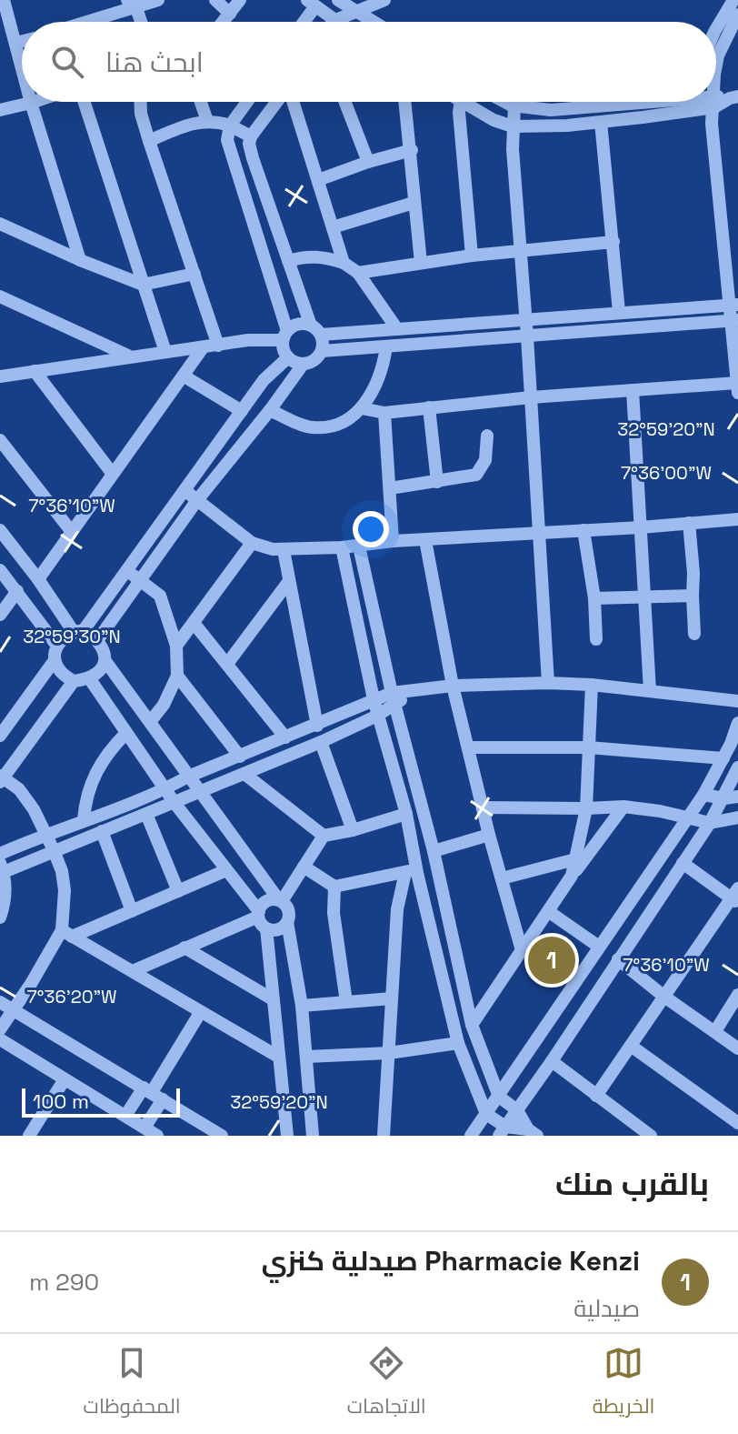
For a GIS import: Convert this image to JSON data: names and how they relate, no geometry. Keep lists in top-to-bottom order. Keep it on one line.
{"scale_bar":"100 m","page":{"search":"ابحث هنا","pins":"1","scale":"100 m","heading":"بالقرب منك","list":[{"mark":"1","name":"Pharmacie Kenzi صيدلية كنزي","note":"صيدلية","value":"290 m"}],"nav":["الخريطة","الاتجاهات","المحفوظات"]},"coordinates":["32°59'20\"N","7°36'00\"W","7°36'10\"W","32°59'30\"N","7°36'20\"W"]}
